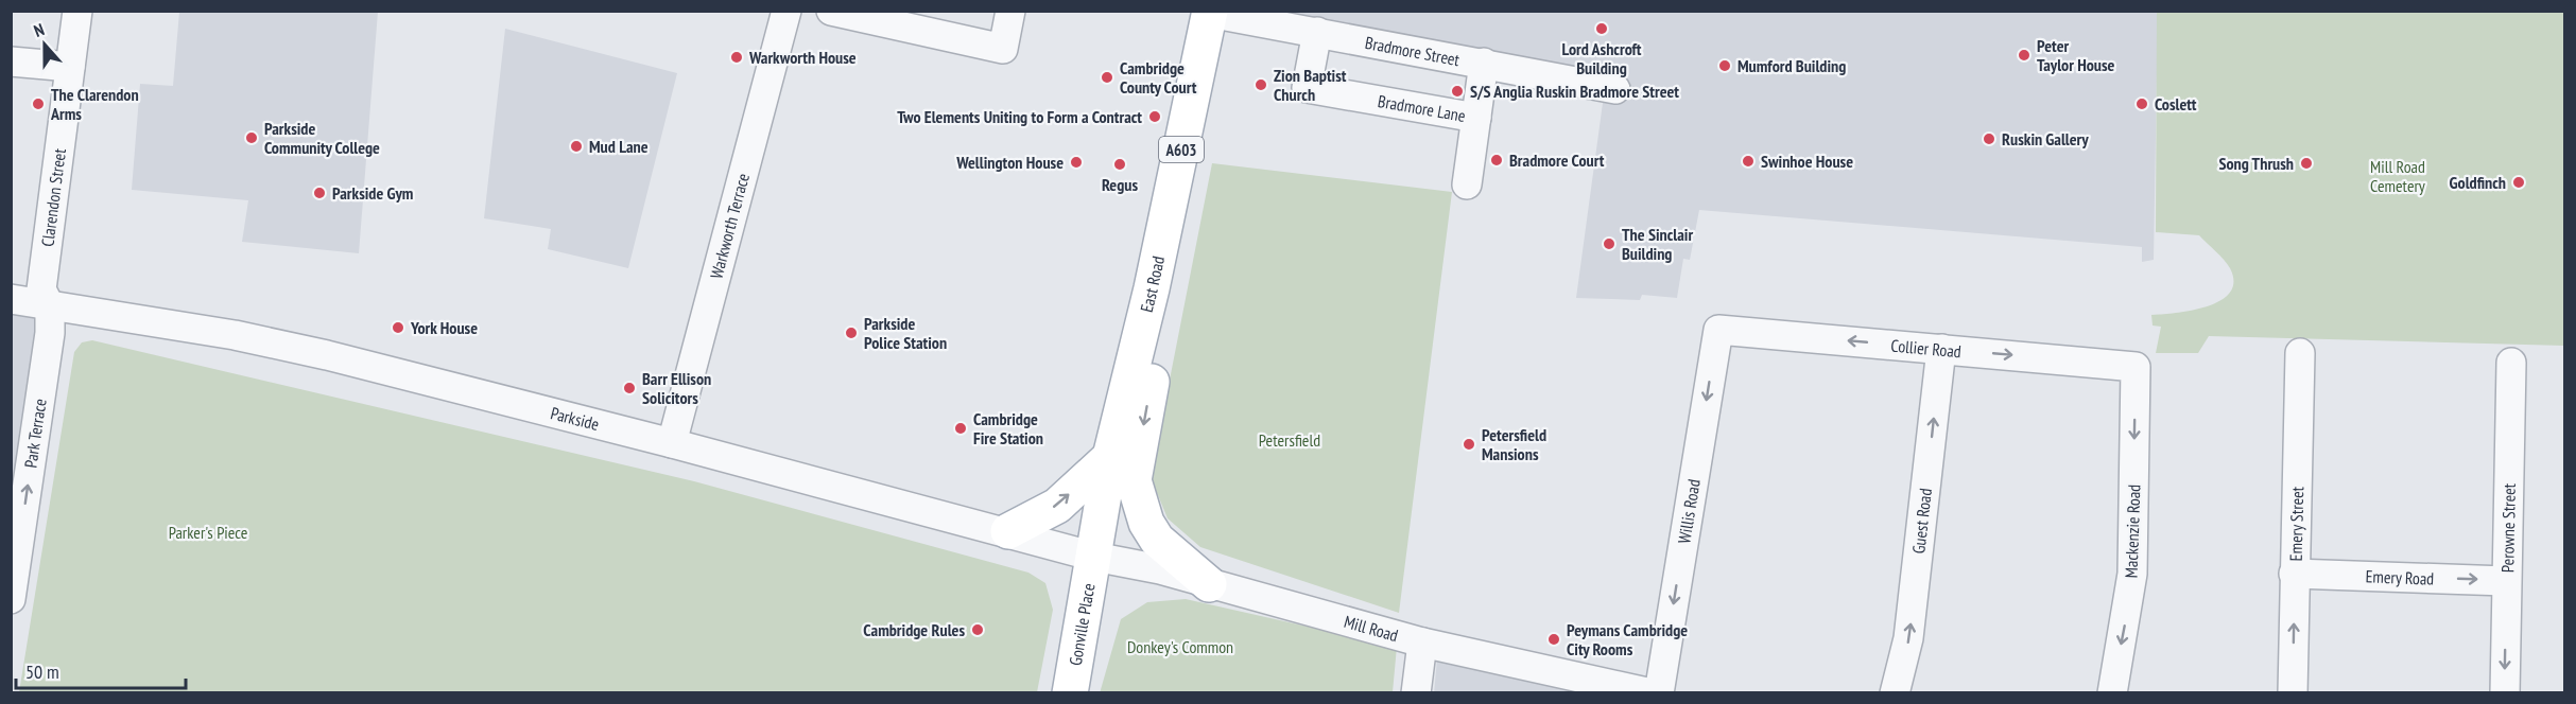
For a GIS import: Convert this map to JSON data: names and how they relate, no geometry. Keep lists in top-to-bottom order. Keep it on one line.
{"streets":{"main road":["A603","East Road","Gonville Place"],"street":["Bradmore Street","Bradmore Lane","Clarendon Street","Warkworth Terrace","Collier Road","Parkside","Park Terrace","Willis Road","Guest Road","Emery Street","Perowne Street","Mackenzie Road","Emery Road","Mill Road"]},"crossings":[["Bradmore Street","Bradmore Lane"],["Bradmore Street","East Road"],["Clarendon Street","Parkside"],["Clarendon Street","Park Terrace"],["Warkworth Terrace","Parkside"],["East Road","Parkside"],["East Road","Gonville Place"],["East Road","Mill Road"],["Collier Road","Willis Road"],["Collier Road","Guest Road"],["Collier Road","Mackenzie Road"],["Parkside","Park Terrace"],["Parkside","Gonville Place"],["Parkside","Mill Road"],["Emery Street","Emery Road"],["Perowne Street","Emery Road"],["Gonville Place","Mill Road"]],"one_way":["Park Terrace","Willis Road","Guest Road","Emery Street","Mackenzie Road","Emery Road"],"parks":["Mill Road Cemetery","Petersfield","Parker's Piece","Donkey's Common"],"places":["Lord Ashcroft Building","Peter Taylor House","Warkworth House","Mumford Building","Cambridge County Court","Zion Baptist Church","S/S Anglia Ruskin Bradmore Street","The Clarendon Arms","Coslett","Two Elements Uniting to Form a Contract","Parkside Community College","Ruskin Gallery","Mud Lane","Bradmore Court","Swinhoe House","Wellington House","Song Thrush","Regus","Goldfinch","Parkside Gym","The Sinclair Building","York House","Parkside Police Station","Barr Ellison Solicitors","Cambridge Fire Station","Petersfield Mansions","Cambridge Rules","Peymans Cambridge City Rooms"],"scale_bar":"50 m","north":"top"}
